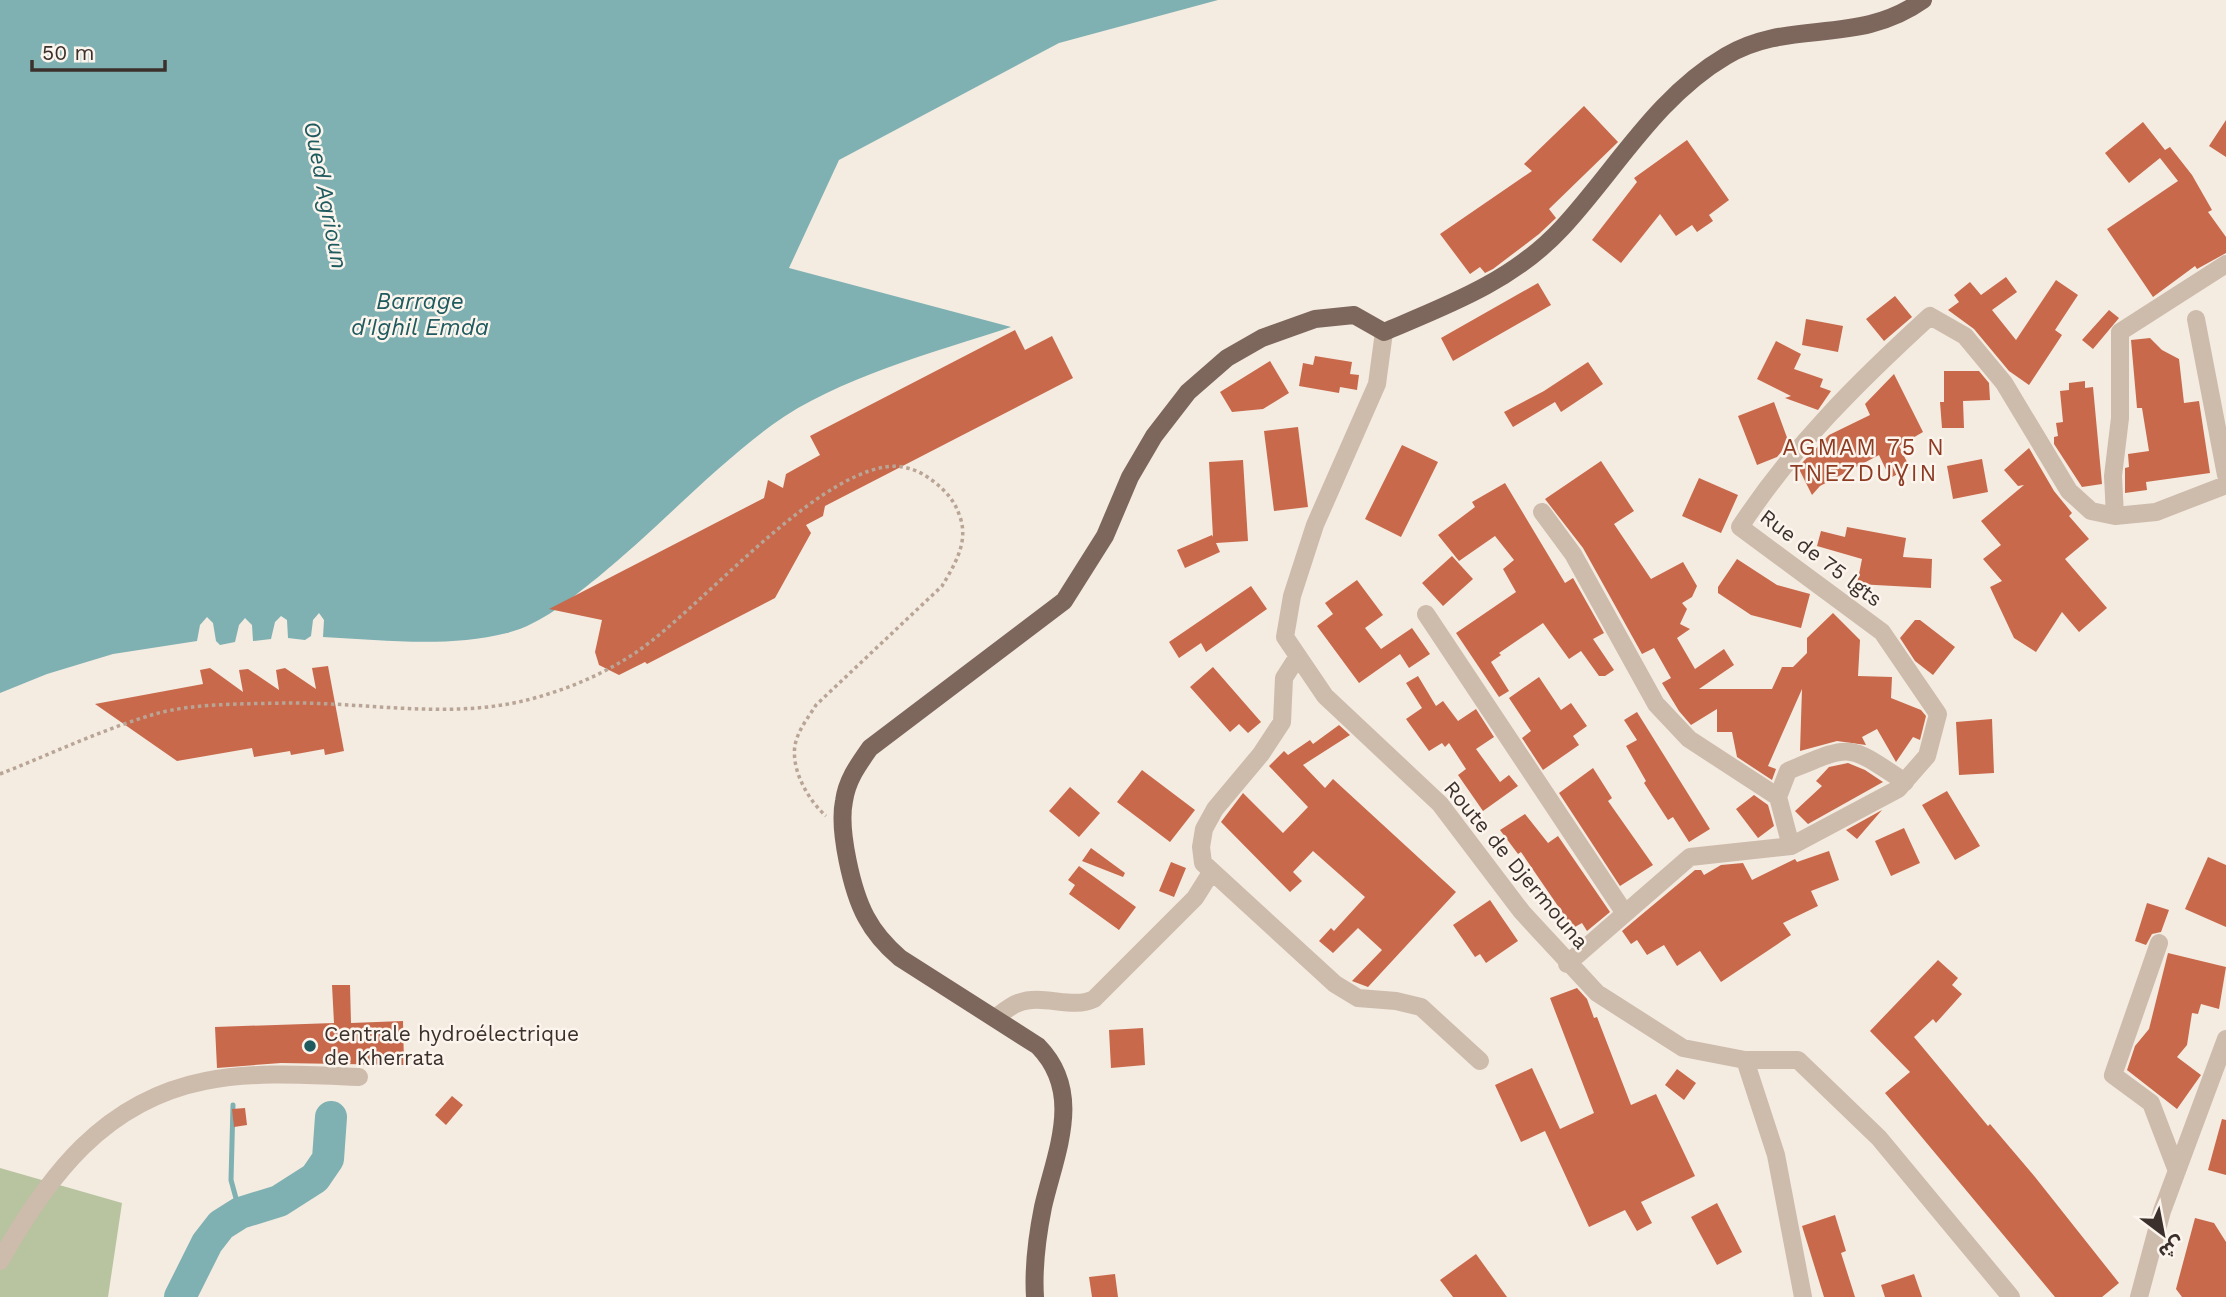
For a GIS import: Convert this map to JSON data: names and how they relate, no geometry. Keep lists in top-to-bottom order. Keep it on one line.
{"streets":{"street":["Rue de 75 lgts","Route de Djermouna"]},"crossings":[["Rue de 75 lgts","Route de Djermouna"]],"districts":["AGMAM 75 N TNEZDUƔIN"],"water":["Oued Agrioun","Barrage d'Ighil Emda"],"places":["Centrale hydroélectrique de Kherrata"],"scale_bar":"50 m","north":"bottom right"}
